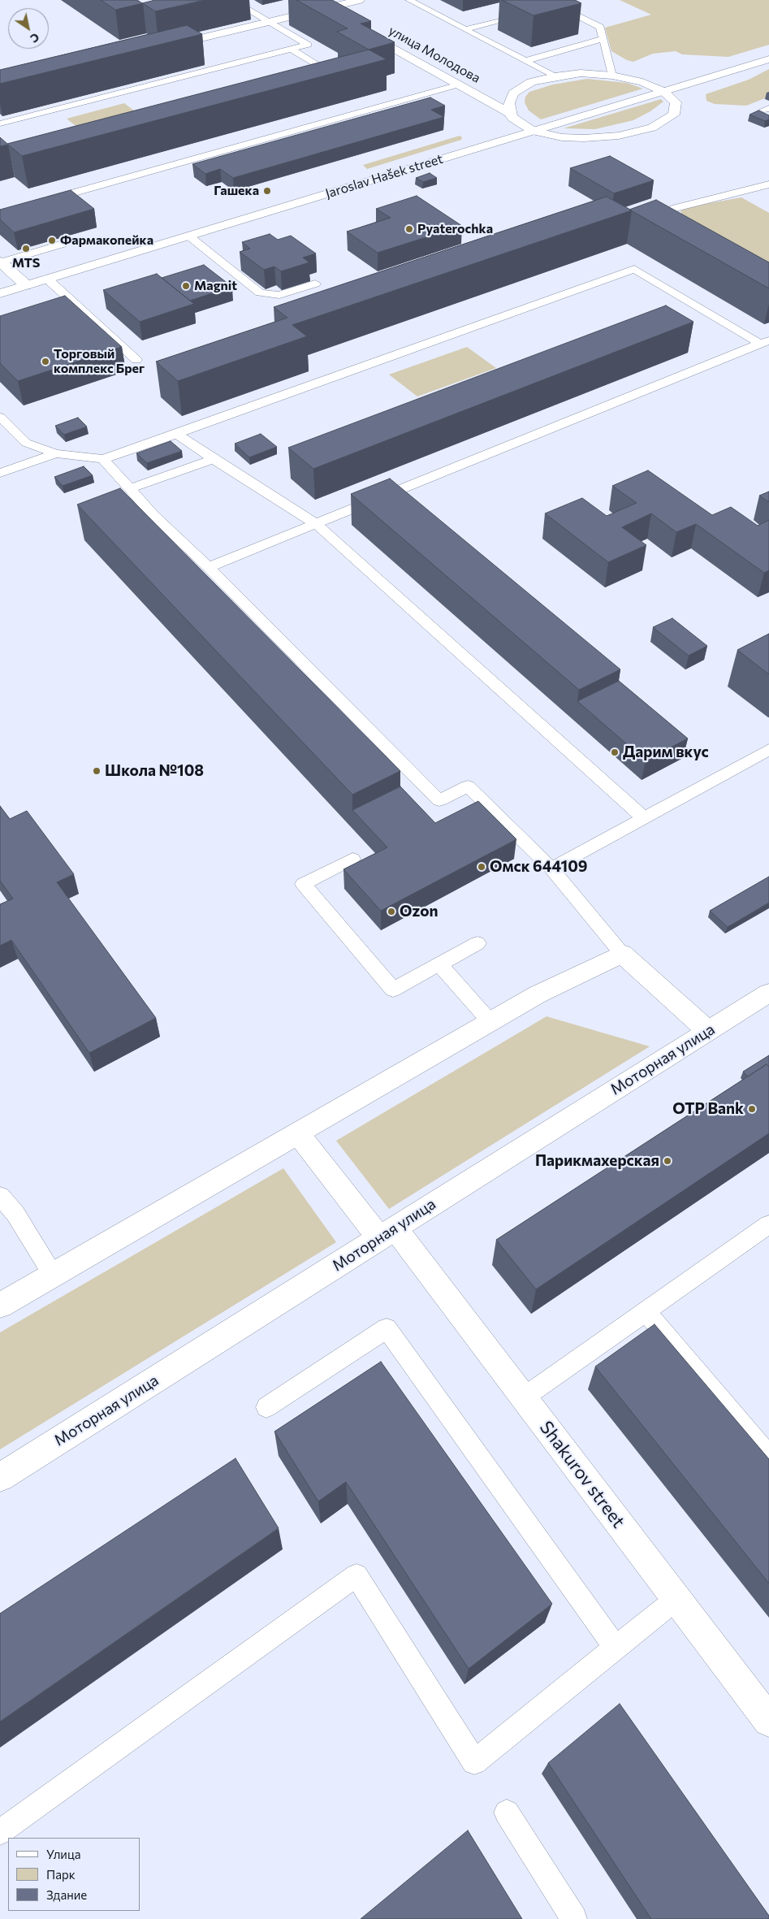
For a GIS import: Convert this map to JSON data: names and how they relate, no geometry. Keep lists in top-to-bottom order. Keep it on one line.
{"streets":{"street":["улица Молодова","Jaroslav Hašek street","Моторная улица","Shakurov street"]},"crossings":[["улица Молодова","Jaroslav Hašek street"],["Моторная улица","Shakurov street"]],"places":["Гашека","Pyaterochka","Фармакопейка","MTS","Magnit","Торговый комплекс Брег","Дарим вкус","Школа №108","Омск 644109","Ozon","OTP Bank","Парикмахерская"],"legend":["Улица","Парк","Здание"],"north":"bottom right"}
